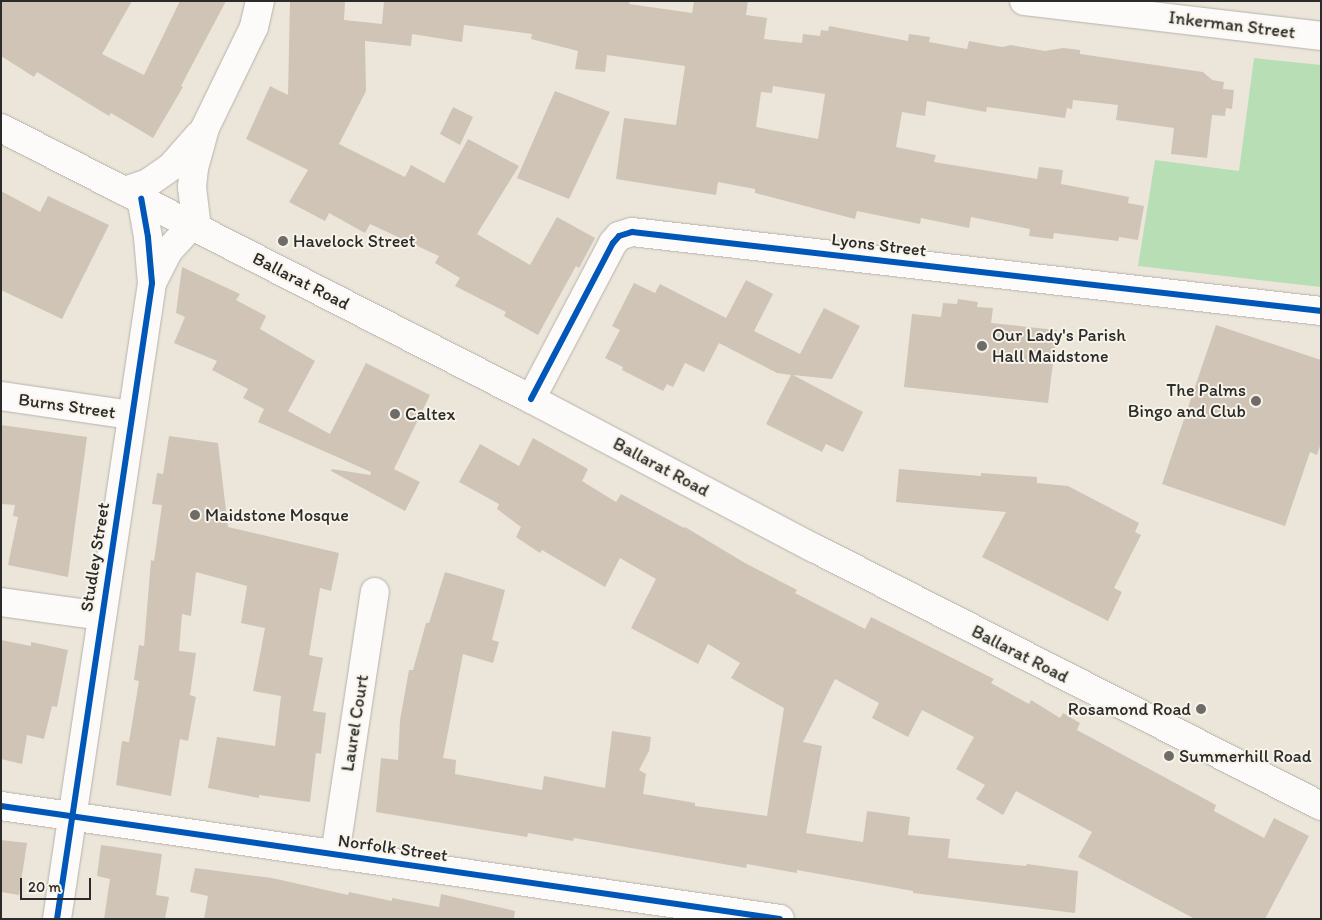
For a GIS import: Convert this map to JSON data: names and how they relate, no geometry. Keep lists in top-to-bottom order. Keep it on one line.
{"streets":{"main road":["Inkerman Street","Lyons Street","Ballarat Road","Burns Street","Studley Street","Laurel Court","Norfolk Street"]},"crossings":[["Lyons Street","Ballarat Road"],["Ballarat Road","Studley Street"],["Burns Street","Studley Street"],["Studley Street","Norfolk Street"],["Laurel Court","Norfolk Street"]],"places":["Havelock Street","Our Lady's Parish Hall Maidstone","The Palms Bingo and Club","Caltex","Maidstone Mosque","Rosamond Road","Summerhill Road"],"scale_bar":"20 m"}
